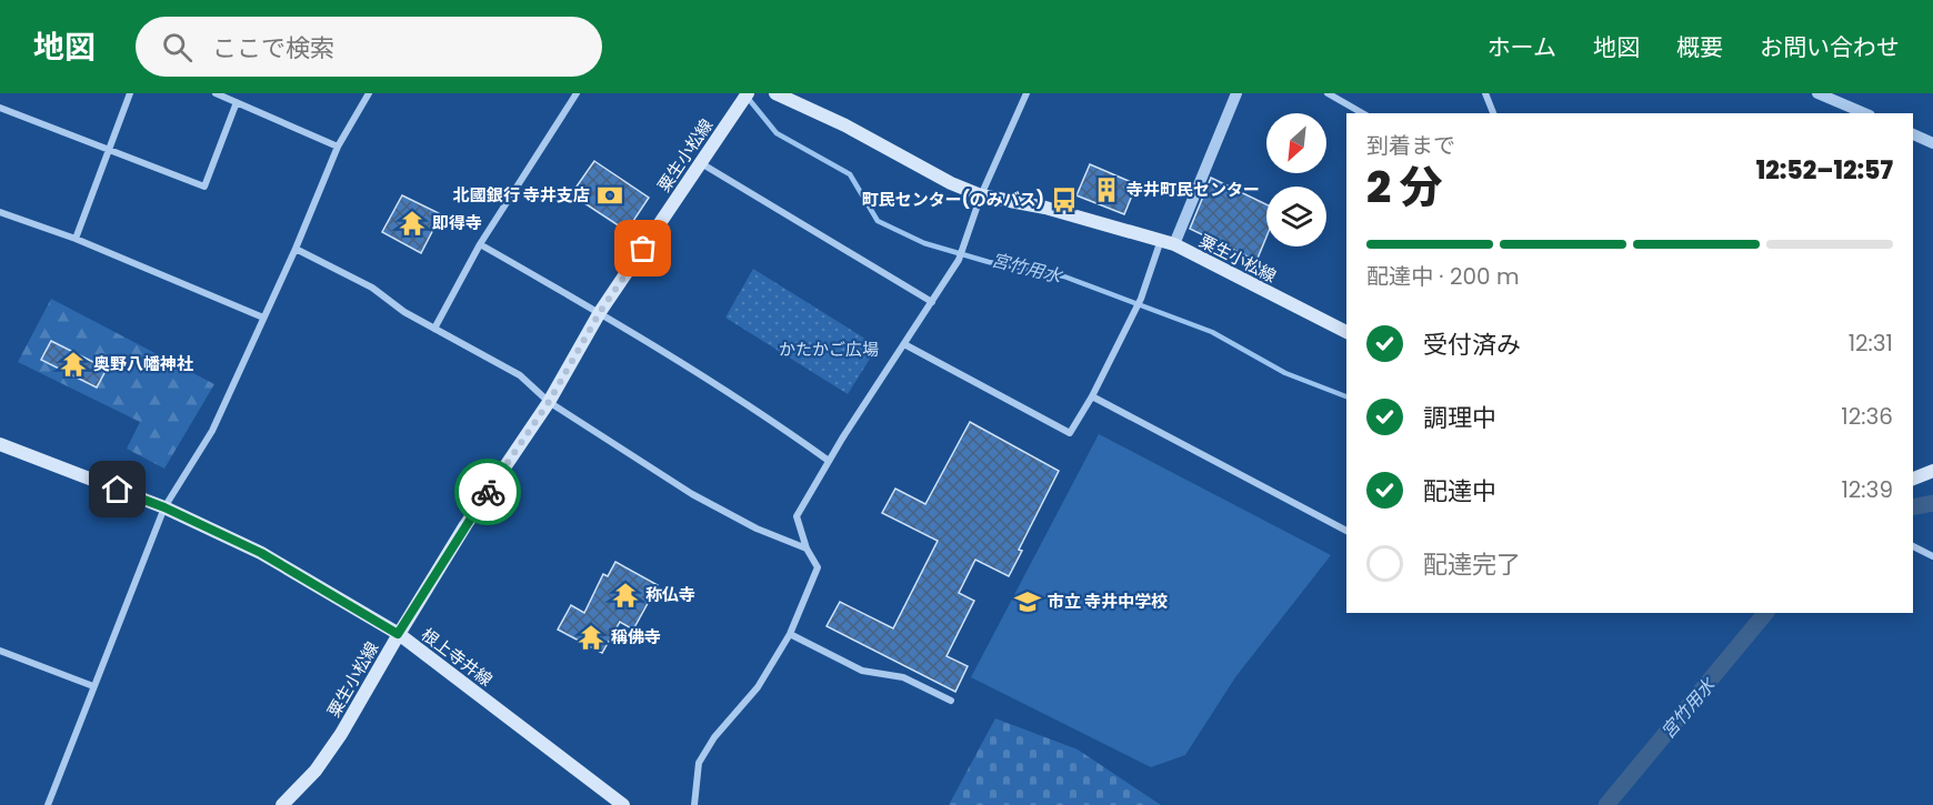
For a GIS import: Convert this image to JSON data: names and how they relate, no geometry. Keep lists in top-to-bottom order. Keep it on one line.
{"streets":{"main road":["粟生小松線","根上寺井線"]},"crossings":[["粟生小松線","根上寺井線"]],"water":["宮竹用水"],"parks":["かたかご広場"],"places":{"building":["寺井町民センター"],"bank":["北國銀行 寺井支店"],"bus stop":["町民センター(のみバス)"],"temple":["即得寺","奥野八幡神社","称仏寺","稱佛寺"],"school or university":["市立 寺井中学校"]},"north":"bottom left","page":{"header":"地図","search":"ここで検索","nav":["ホーム","地図","概要","お問い合わせ"],"heading":["2 分","到着まで","12:52–12:57"],"bar":"配達中 · 200 m","list":[["受付済み","12:31"],["調理中","12:36"],["配達中","12:39"],"配達完了"]}}
